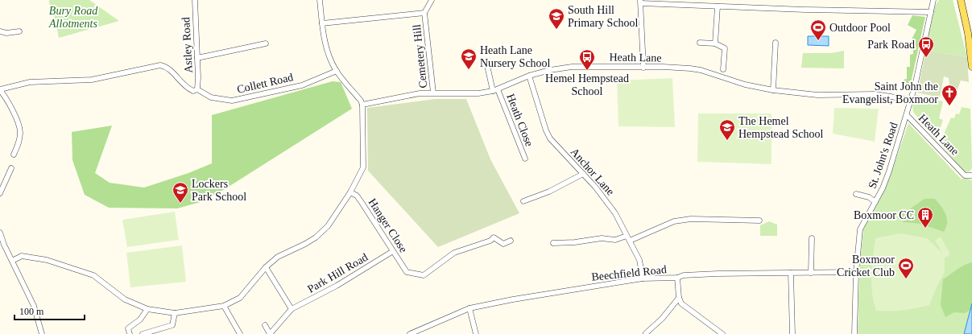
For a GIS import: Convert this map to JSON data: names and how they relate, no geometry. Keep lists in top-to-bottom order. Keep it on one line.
{"streets":{"street":["Astley Road","Cemetery Hill","Heath Lane","Collett Road","Heath Close","St. John's Road","Anchor Lane","Hanger Close","Park Hill Road","Beechfield Road"]},"crossings":[["Astley Road","Collett Road"],["Cemetery Hill","Heath Lane"],["Heath Lane","Heath Close"],["Heath Lane","St. John's Road"],["Heath Lane","Anchor Lane"],["St. John's Road","Beechfield Road"],["Anchor Lane","Beechfield Road"],["Hanger Close","Park Hill Road"]],"parks":["Bury Road Allotments"],"places":{"school or university":["South Hill Primary School","Heath Lane Nursery School","The Hemel Hempstead School","Lockers Park School"],"sports":["Outdoor Pool","Boxmoor Cricket Club"],"bus stop":["Park Road","Hemel Hempstead School"],"church":["Saint John the Evangelist, Boxmoor"],"building":["Boxmoor CC"]},"scale_bar":"100 m"}
